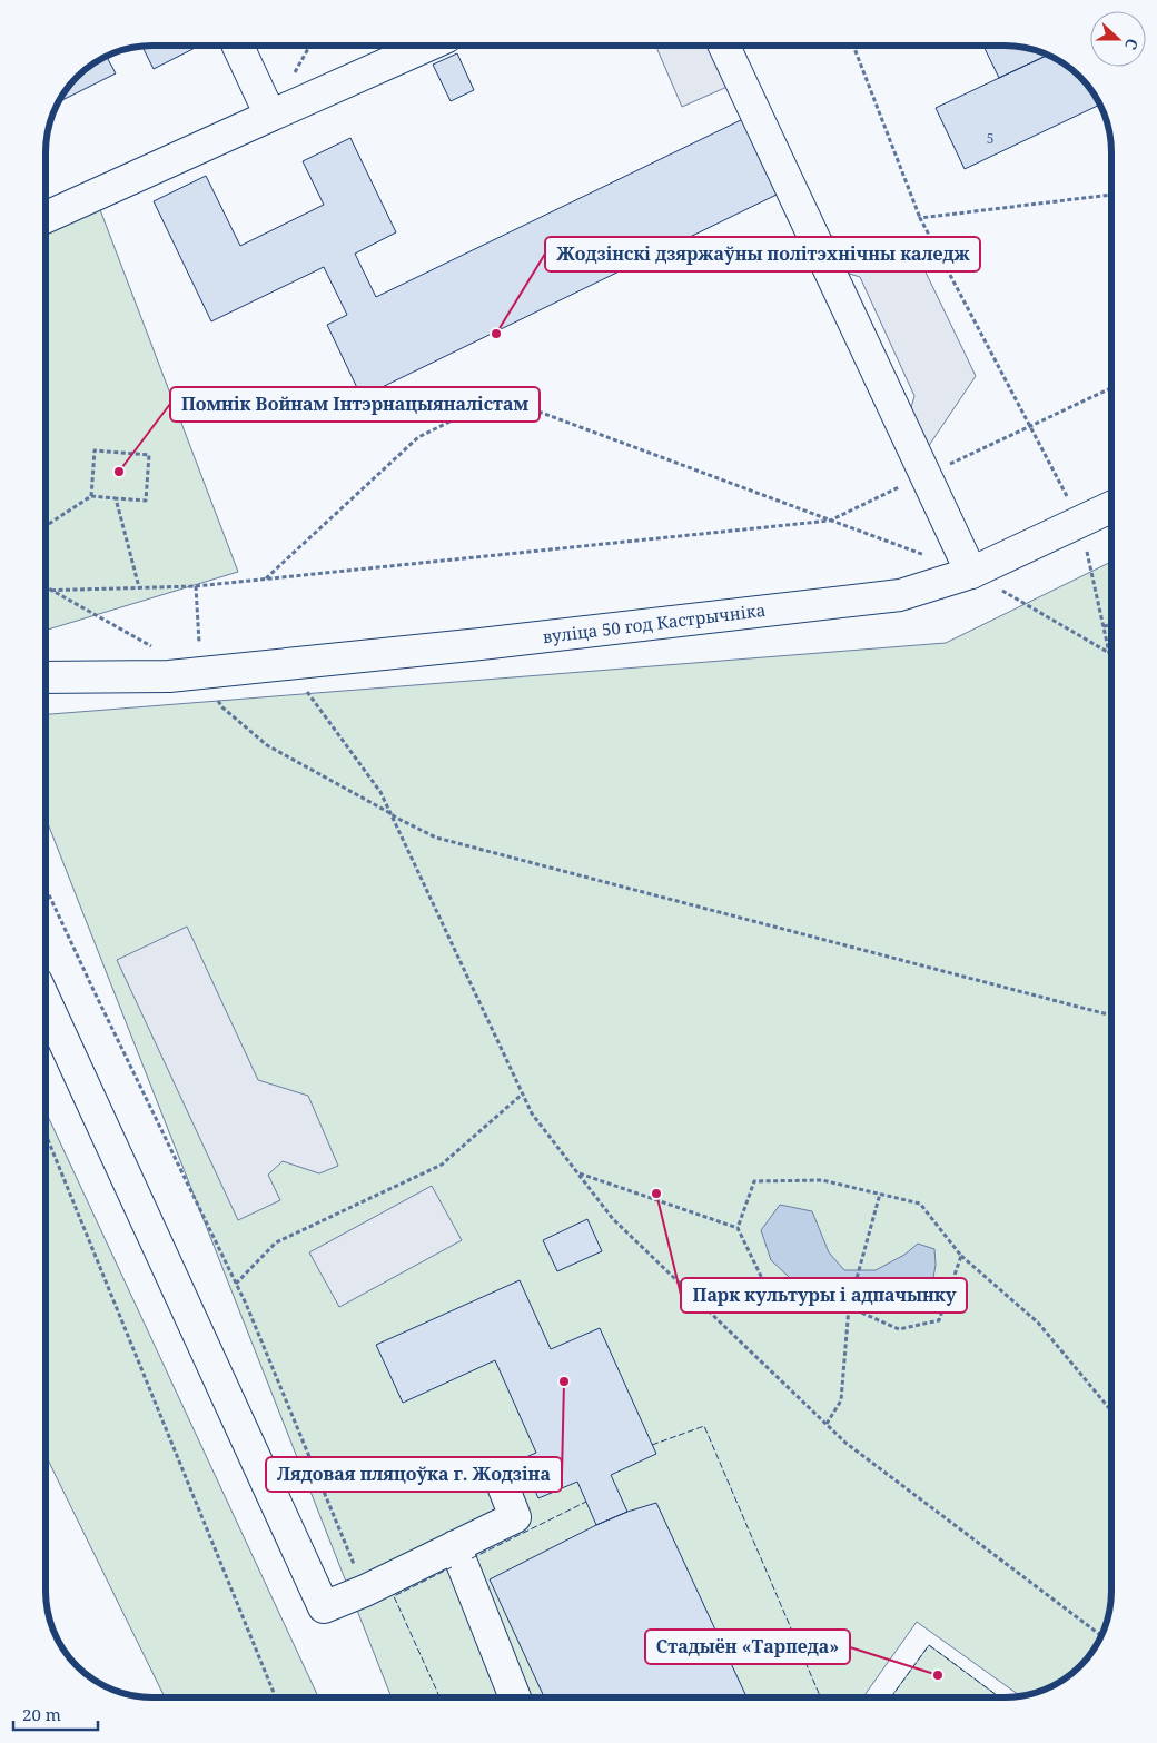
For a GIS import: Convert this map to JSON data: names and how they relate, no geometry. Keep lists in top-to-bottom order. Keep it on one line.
{"streets":{"main road":["вуліца 50 год Кастрычніка"]},"places":["Жодзінскі дзяржаўны політэхнічны каледж","Помнік Войнам Інтэрнацыяналістам","Парк культуры і адпачынку","Лядовая пляцоўка г. Жодзіна","Стадыён «Тарпеда»"],"house_numbers":["5"],"scale_bar":"20 m","north":"right"}
